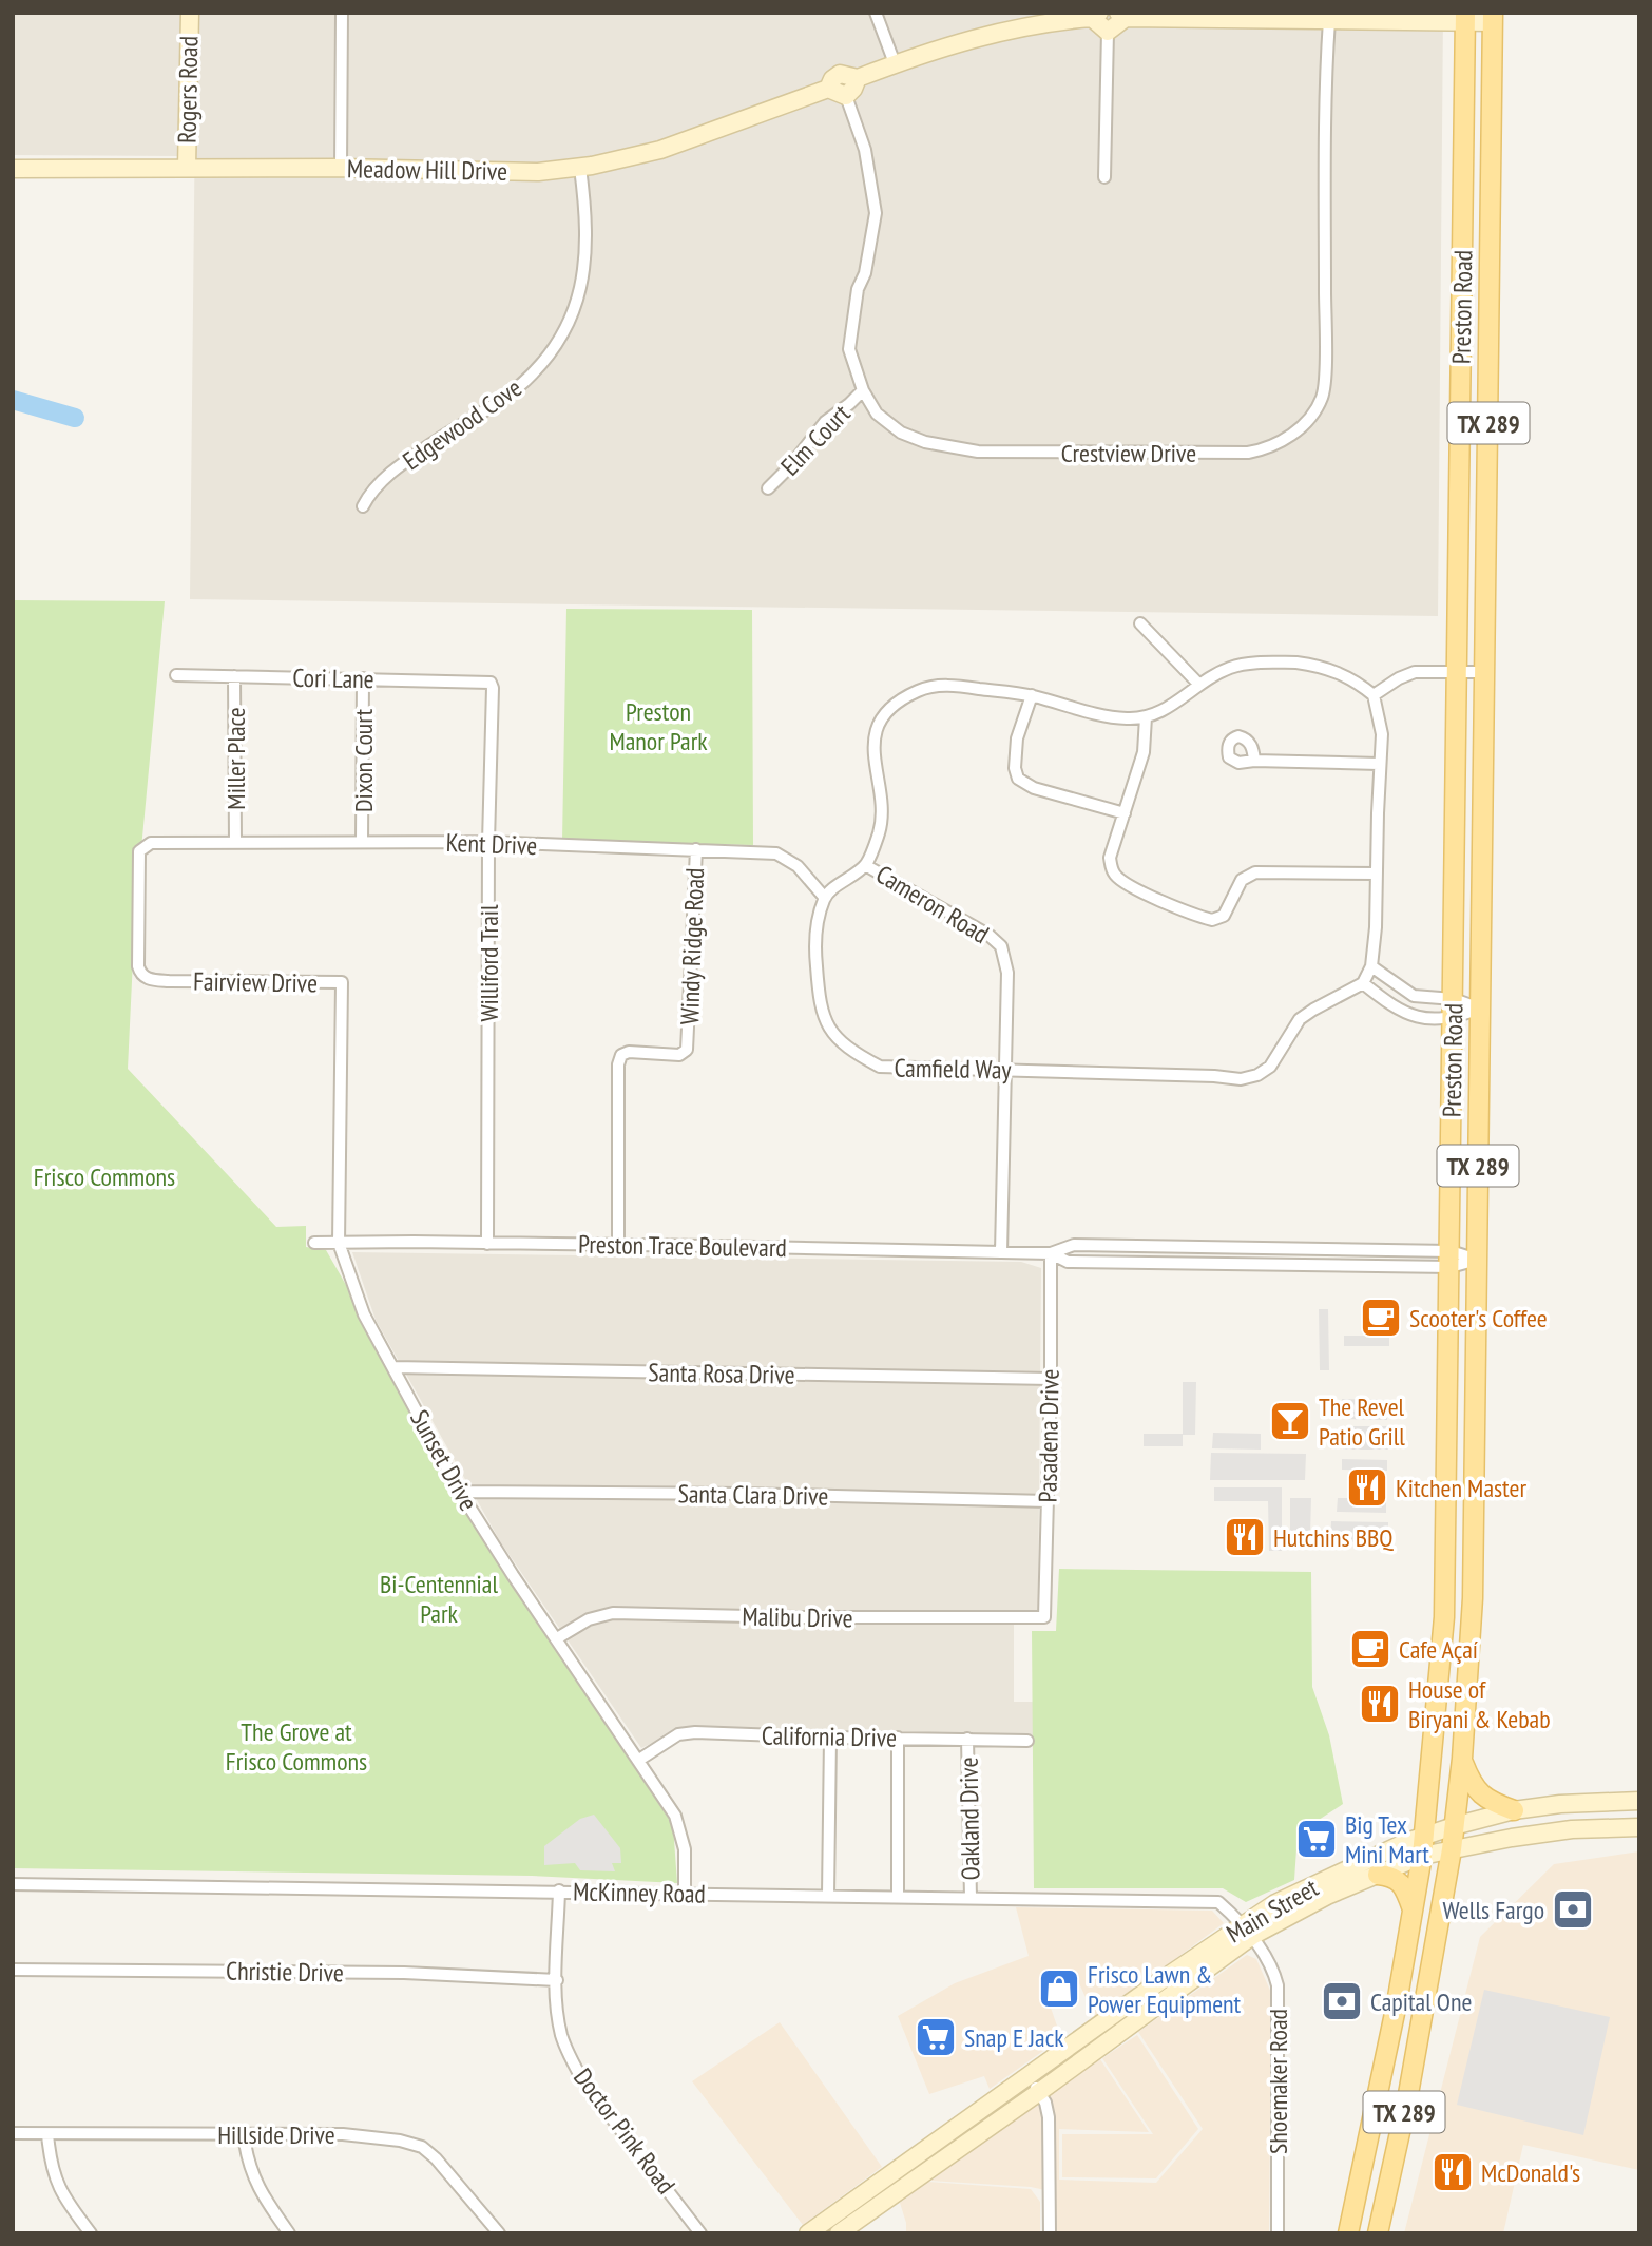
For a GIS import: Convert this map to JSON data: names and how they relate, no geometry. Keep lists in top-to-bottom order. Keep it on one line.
{"streets":{"main road":["Rogers Road","Meadow Hill Drive","Preston Road","TX 289","Main Street"],"street":["Edgewood Cove","Elm Court","Crestview Drive","Cori Lane","Miller Place","Dixon Court","Kent Drive","Cameron Road","Windy Ridge Road","Williford Trail","Fairview Drive","Camfield Way","Preston Trace Boulevard","Santa Rosa Drive","Pasadena Drive","Sunset Drive","Santa Clara Drive","Malibu Drive","California Drive","Oakland Drive","McKinney Road","Christie Drive","Shoemaker Road","Doctor Pink Road","Hillside Drive"]},"crossings":[["Rogers Road","Meadow Hill Drive"],["Meadow Hill Drive","Edgewood Cove"],["Preston Road","Preston Trace Boulevard"],["Preston Road","Main Street"],["Elm Court","Crestview Drive"],["Cori Lane","Miller Place"],["Cori Lane","Dixon Court"],["Cori Lane","Williford Trail"],["Miller Place","Kent Drive"],["Dixon Court","Kent Drive"],["Kent Drive","Cameron Road"],["Kent Drive","Windy Ridge Road"],["Kent Drive","Williford Trail"],["Kent Drive","Fairview Drive"],["Kent Drive","Camfield Way"],["Cameron Road","Camfield Way"],["Cameron Road","Preston Trace Boulevard"],["Windy Ridge Road","Preston Trace Boulevard"],["Williford Trail","Preston Trace Boulevard"],["Fairview Drive","Sunset Drive"],["Preston Trace Boulevard","Pasadena Drive"],["Preston Trace Boulevard","Sunset Drive"],["Santa Rosa Drive","Pasadena Drive"],["Santa Rosa Drive","Sunset Drive"],["Pasadena Drive","Santa Clara Drive"],["Pasadena Drive","Malibu Drive"],["Sunset Drive","Santa Clara Drive"],["Sunset Drive","Malibu Drive"],["Sunset Drive","California Drive"],["Sunset Drive","McKinney Road"],["California Drive","Oakland Drive"],["Oakland Drive","McKinney Road"],["McKinney Road","Main Street"],["McKinney Road","Shoemaker Road"],["McKinney Road","Doctor Pink Road"],["Main Street","Shoemaker Road"],["Christie Drive","Doctor Pink Road"]],"parks":["Preston Manor Park","Frisco Commons","Bi-Centennial Park","The Grove at Frisco Commons"],"places":{"cafe":["Scooter's Coffee","Cafe Açaí"],"bar":["The Revel Patio Grill"],"restaurant":["Kitchen Master","Hutchins BBQ","House of Biryani & Kebab","McDonald's"],"supermarket":["Big Tex Mini Mart","Snap E Jack"],"bank":["Wells Fargo","Capital One"],"shop":["Frisco Lawn & Power Equipment"]}}
